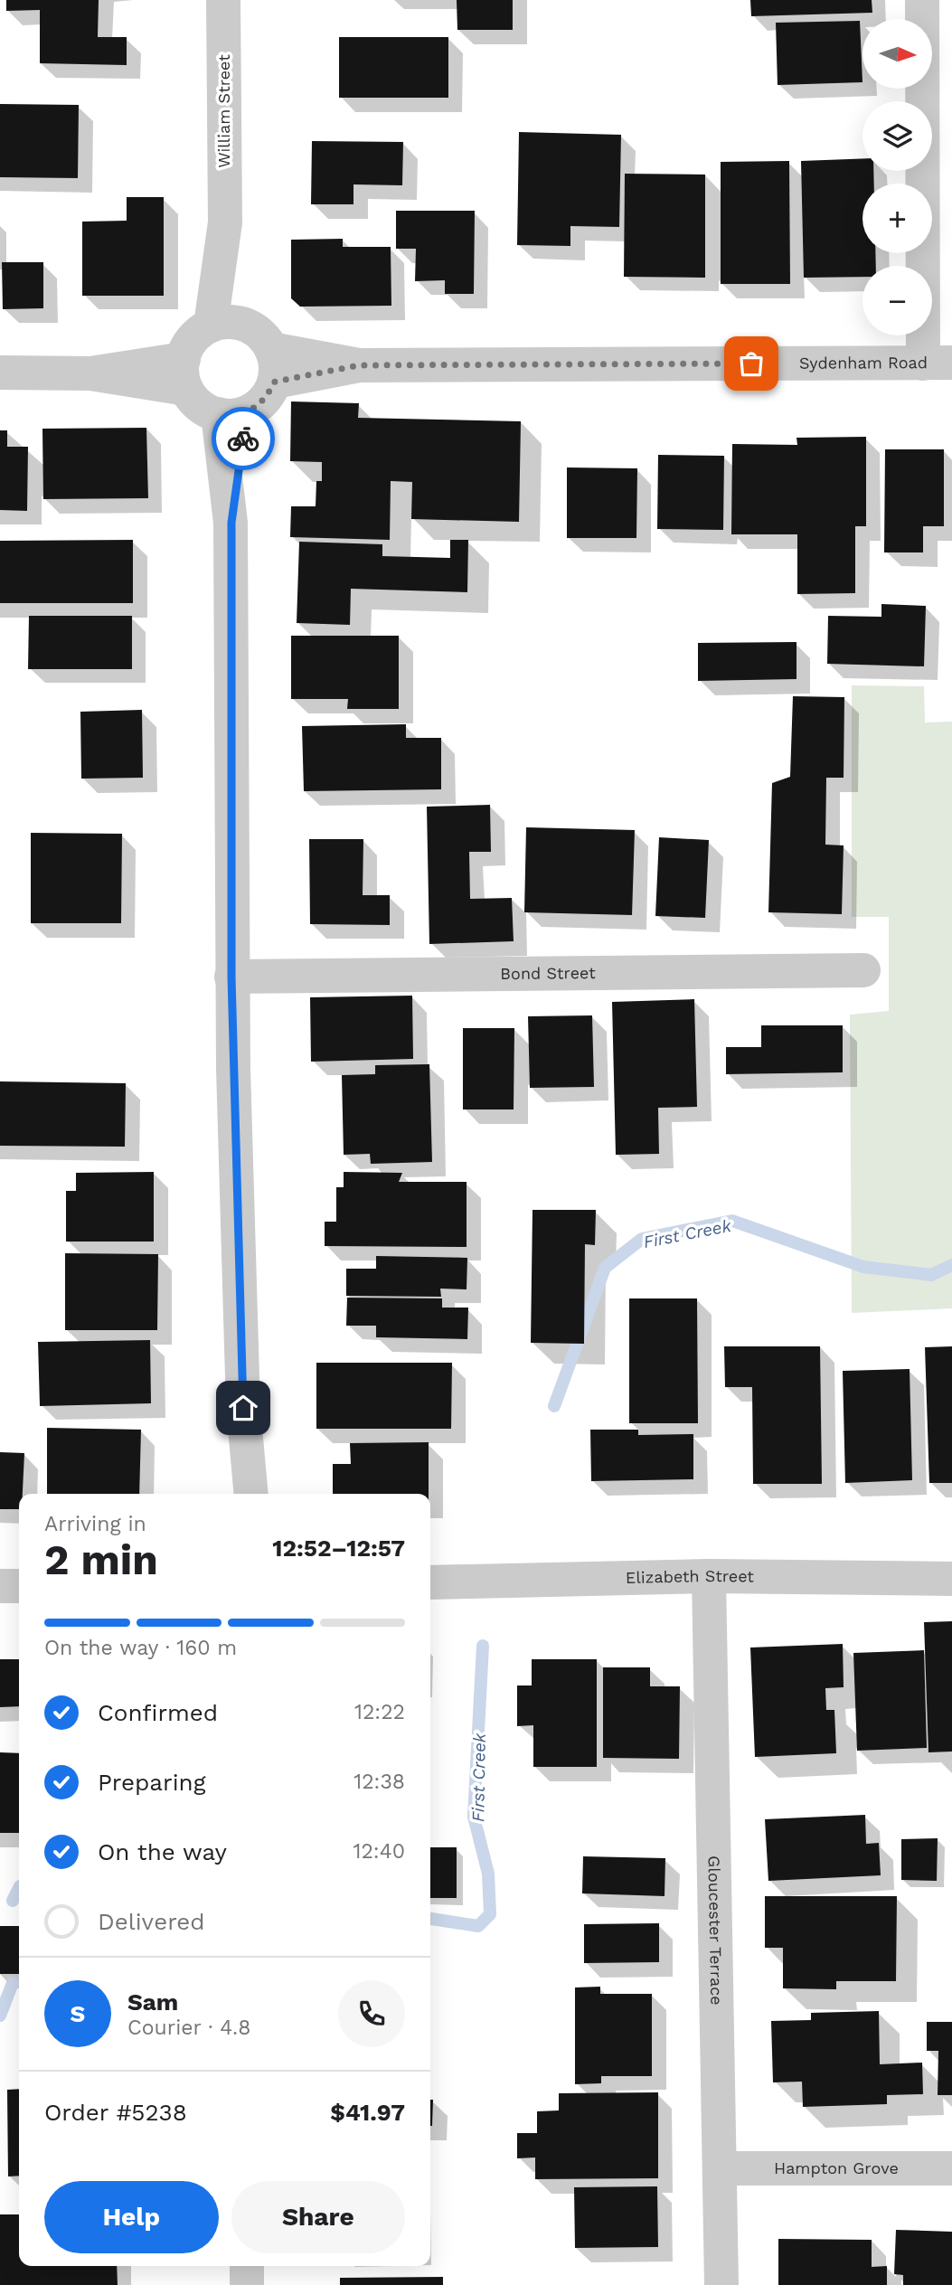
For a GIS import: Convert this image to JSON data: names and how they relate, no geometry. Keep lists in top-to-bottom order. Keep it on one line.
{"streets":{"street":["William Street","Sydenham Road","Bond Street","Elizabeth Street","Gloucester Terrace","Hampton Grove"]},"crossings":[["William Street","Sydenham Road"],["Elizabeth Street","Gloucester Terrace"],["Gloucester Terrace","Hampton Grove"]],"water":["First Creek"],"north":"right","page":{"map_buttons":["+","−"],"heading":["2 min","Arriving in","12:52–12:57"],"panel":["Sam","Courier · 4.8","Order #5238","$41.97"],"bar":"On the way · 160 m","list":[["Confirmed","12:22"],["Preparing","12:38"],["On the way","12:40"],"Delivered"],"round":"S","buttons":["Help","Share"]}}
